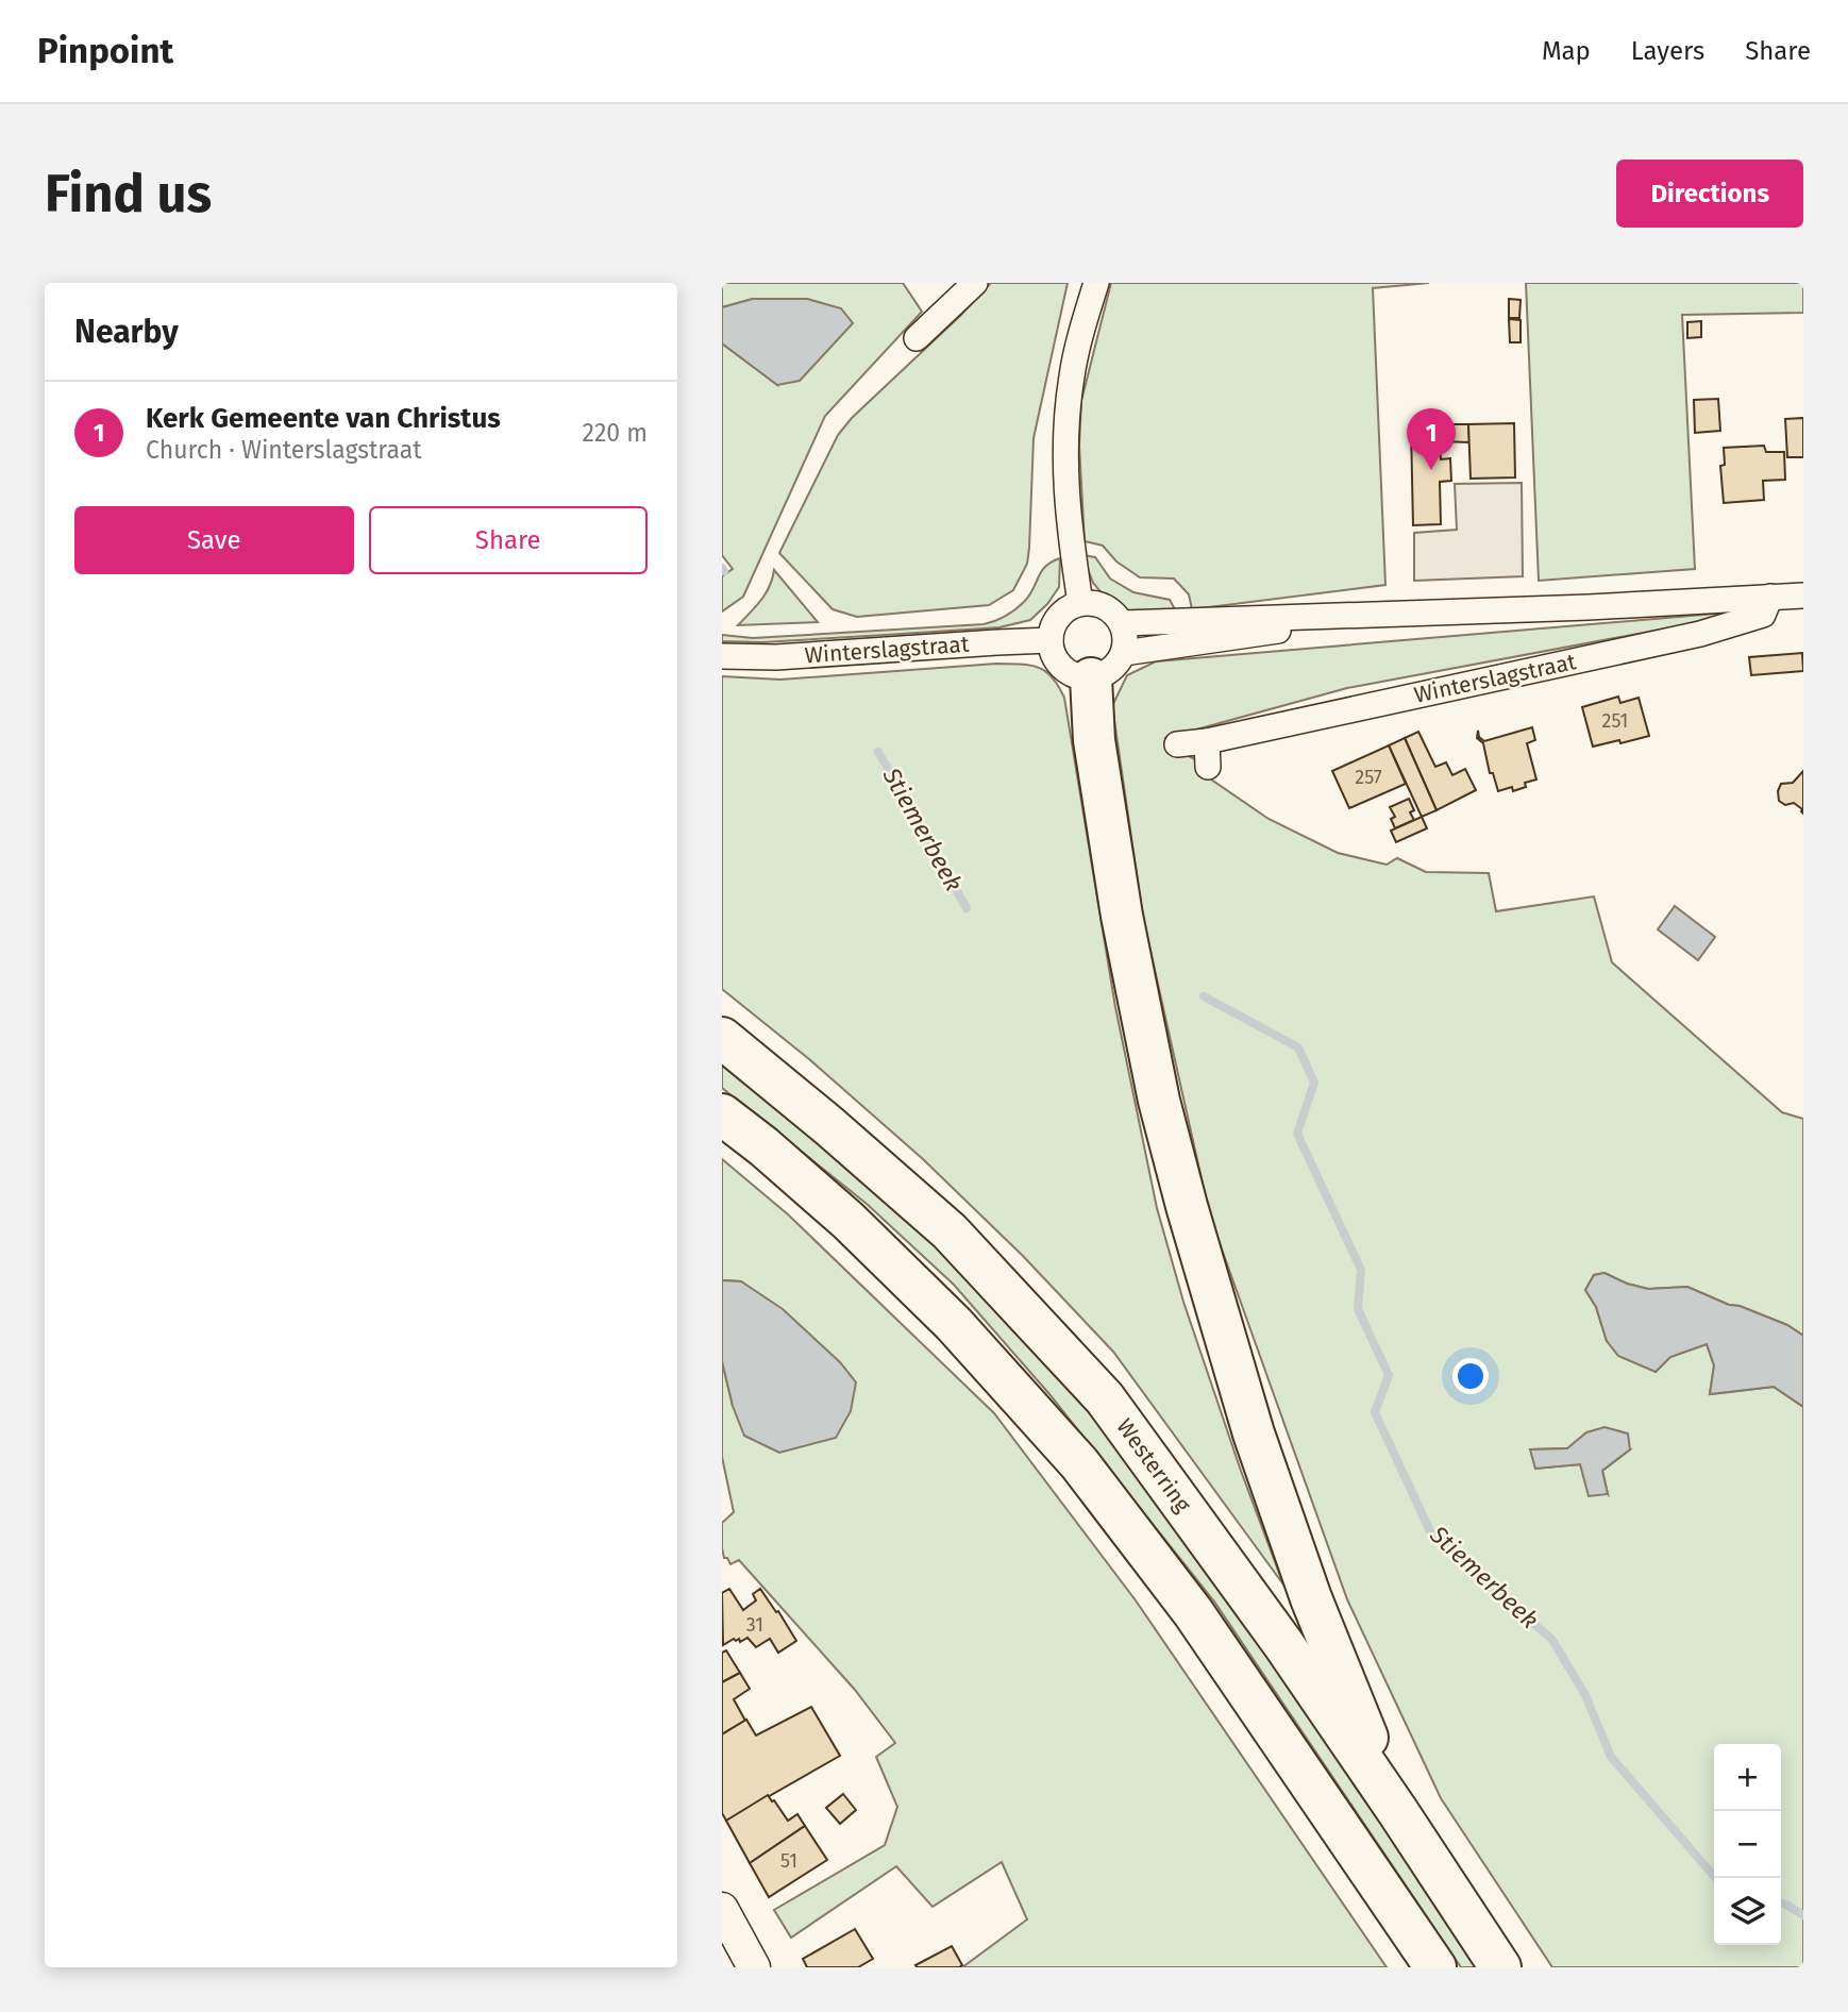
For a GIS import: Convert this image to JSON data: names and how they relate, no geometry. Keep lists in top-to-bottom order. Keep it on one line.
{"streets":{"highway":["Westerring"],"street":["Winterslagstraat"]},"water":["Stiemerbeek"],"house_numbers":["251","257","31","51"],"page":{"header":"Pinpoint","nav":["Map","Layers","Share"],"buttons":["Directions",["Save","Share"]],"title":"Find us","heading":"Nearby","list":[{"mark":"1","name":"Kerk Gemeente van Christus","note":"Church · Winterslagstraat","value":"220 m"}],"pins":"1","map_buttons":["+","−"]}}
